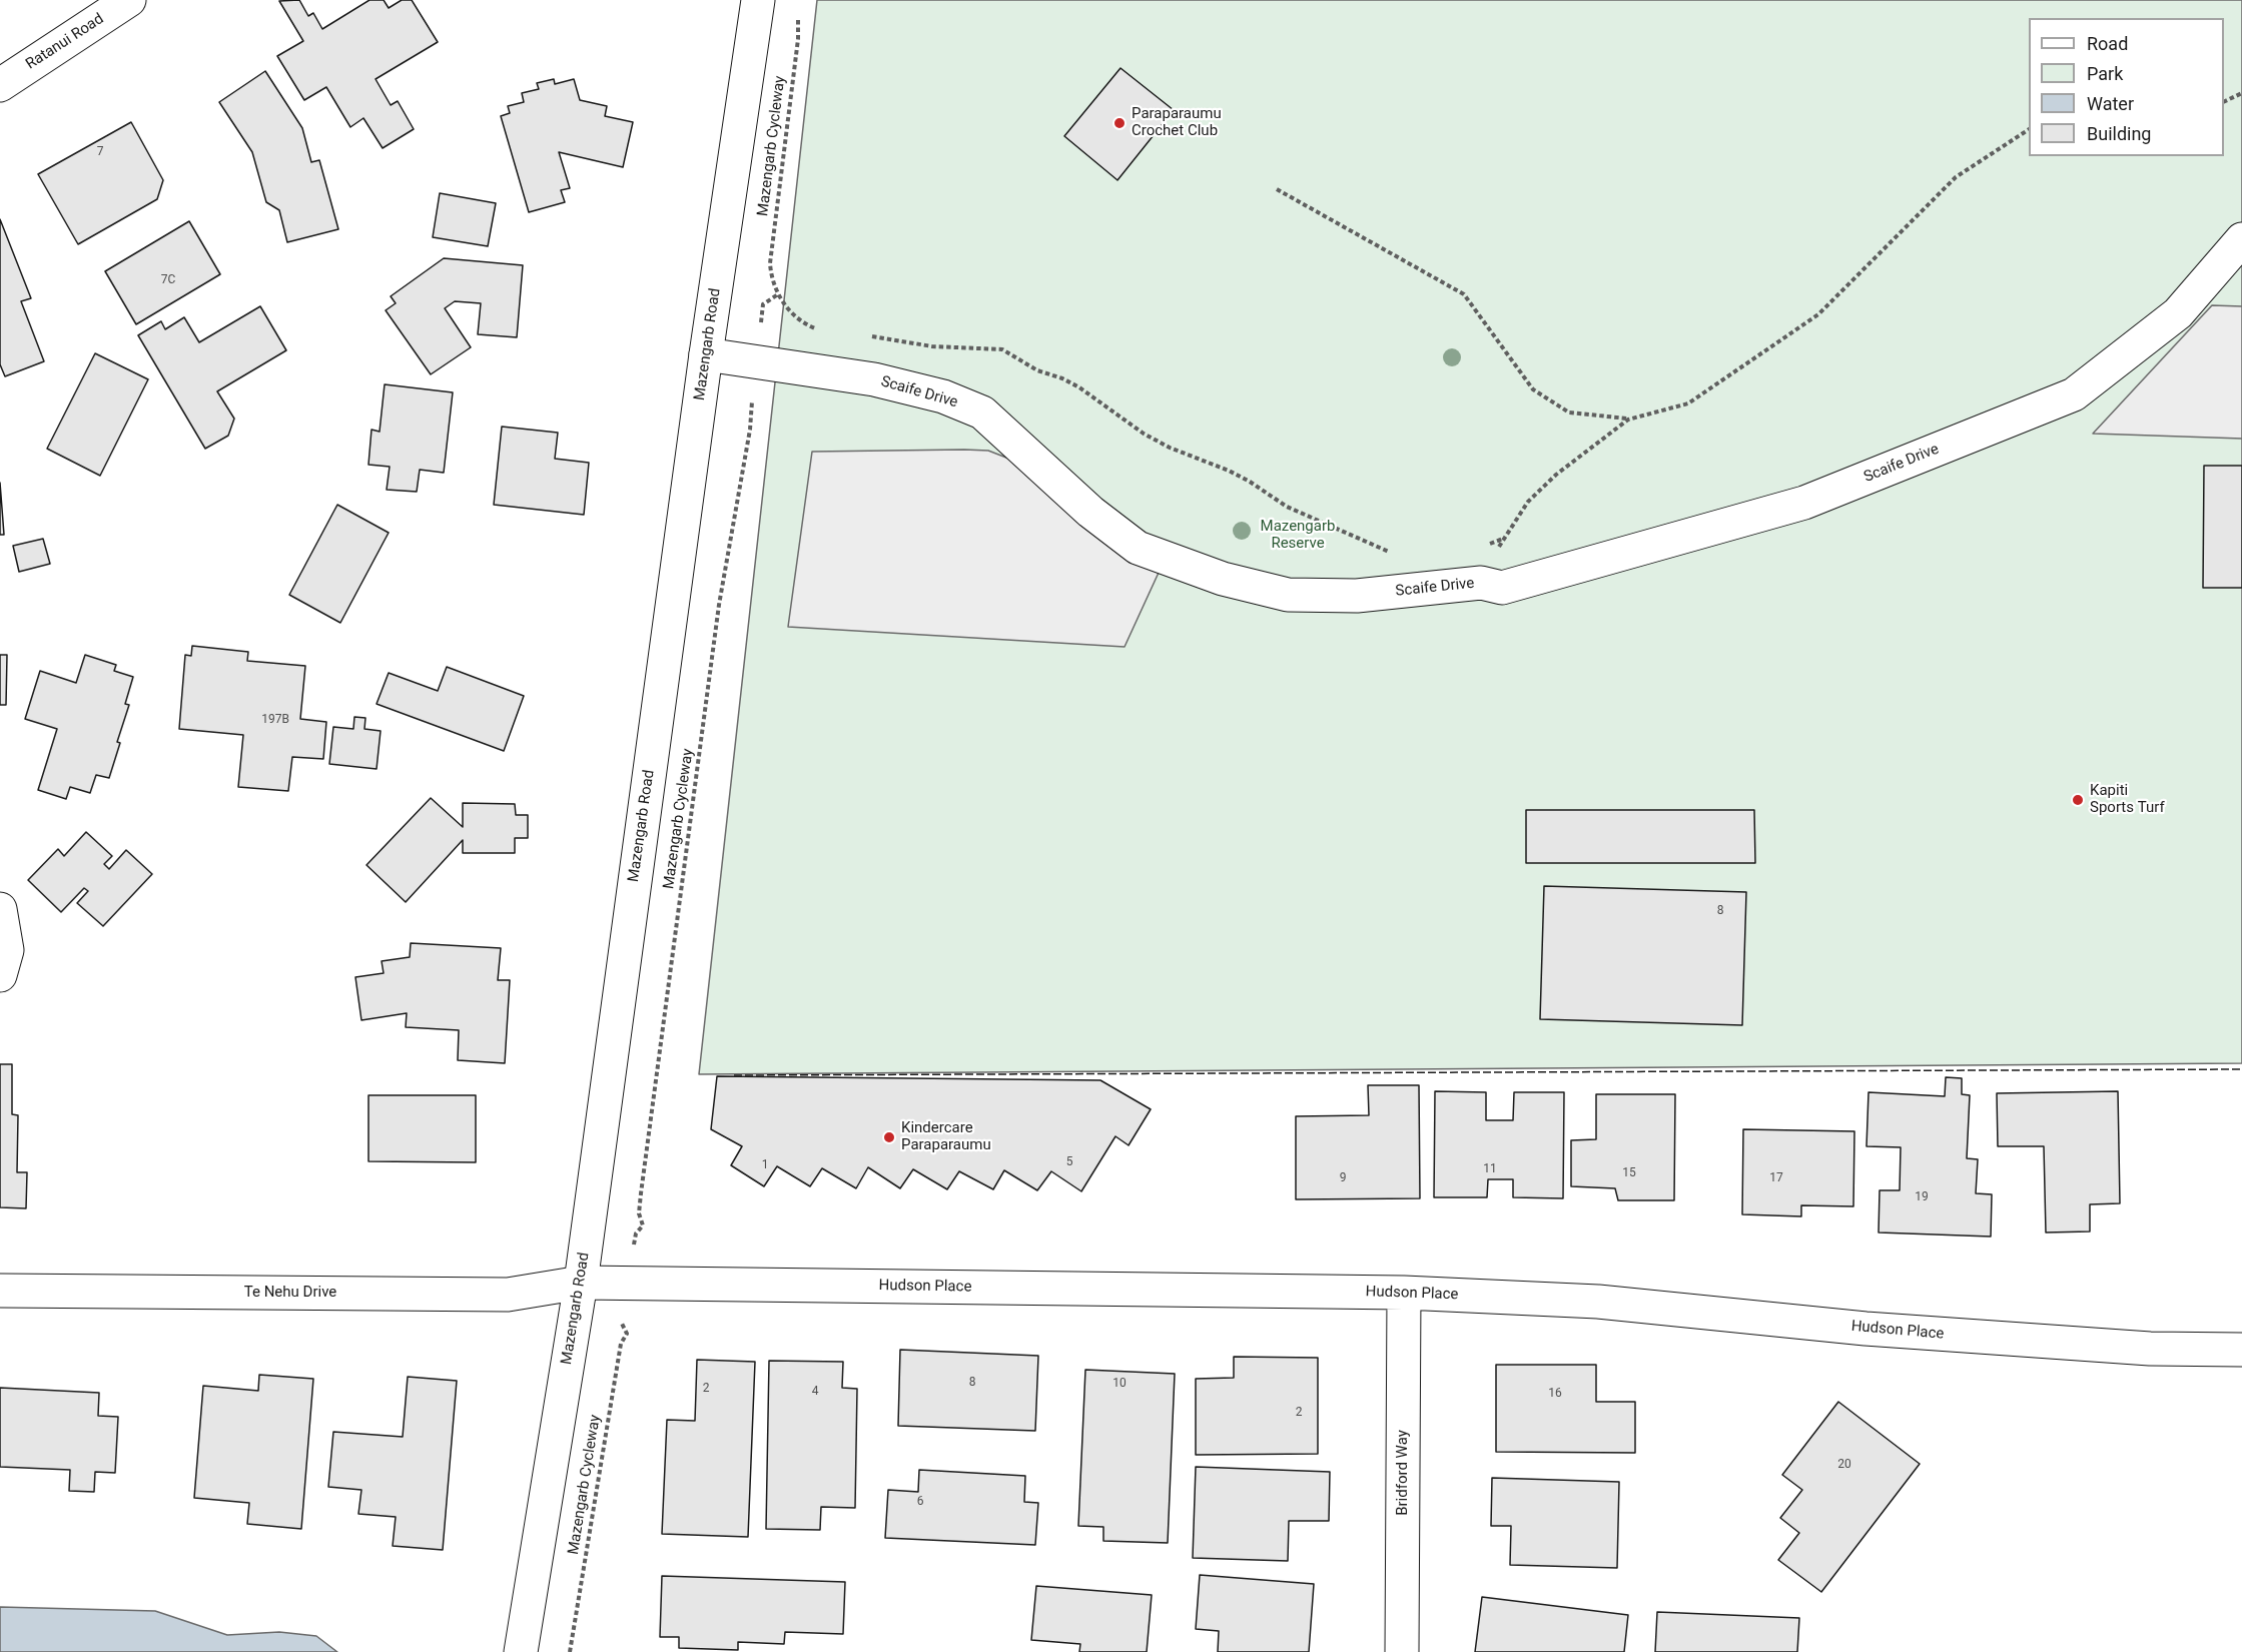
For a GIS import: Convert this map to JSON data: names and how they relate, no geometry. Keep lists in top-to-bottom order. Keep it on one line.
{"streets":{"street":["Ratanui Road","Mazengarb Road","Scaife Drive","Hudson Place","Te Nehu Drive","Bridford Way"],"path":["Mazengarb Cycleway"]},"crossings":[["Mazengarb Road","Scaife Drive"],["Mazengarb Road","Hudson Place"],["Mazengarb Road","Te Nehu Drive"],["Hudson Place","Te Nehu Drive"],["Hudson Place","Bridford Way"]],"parks":["Mazengarb Reserve"],"places":["Paraparaumu Crochet Club","Kapiti Sports Turf","Kindercare Paraparaumu"],"house_numbers":["7","7C","197B","8","5","1","11","15","9","17","19","8","10","2","4","16","2","20","6"],"legend":["Road","Park","Water","Building"]}
